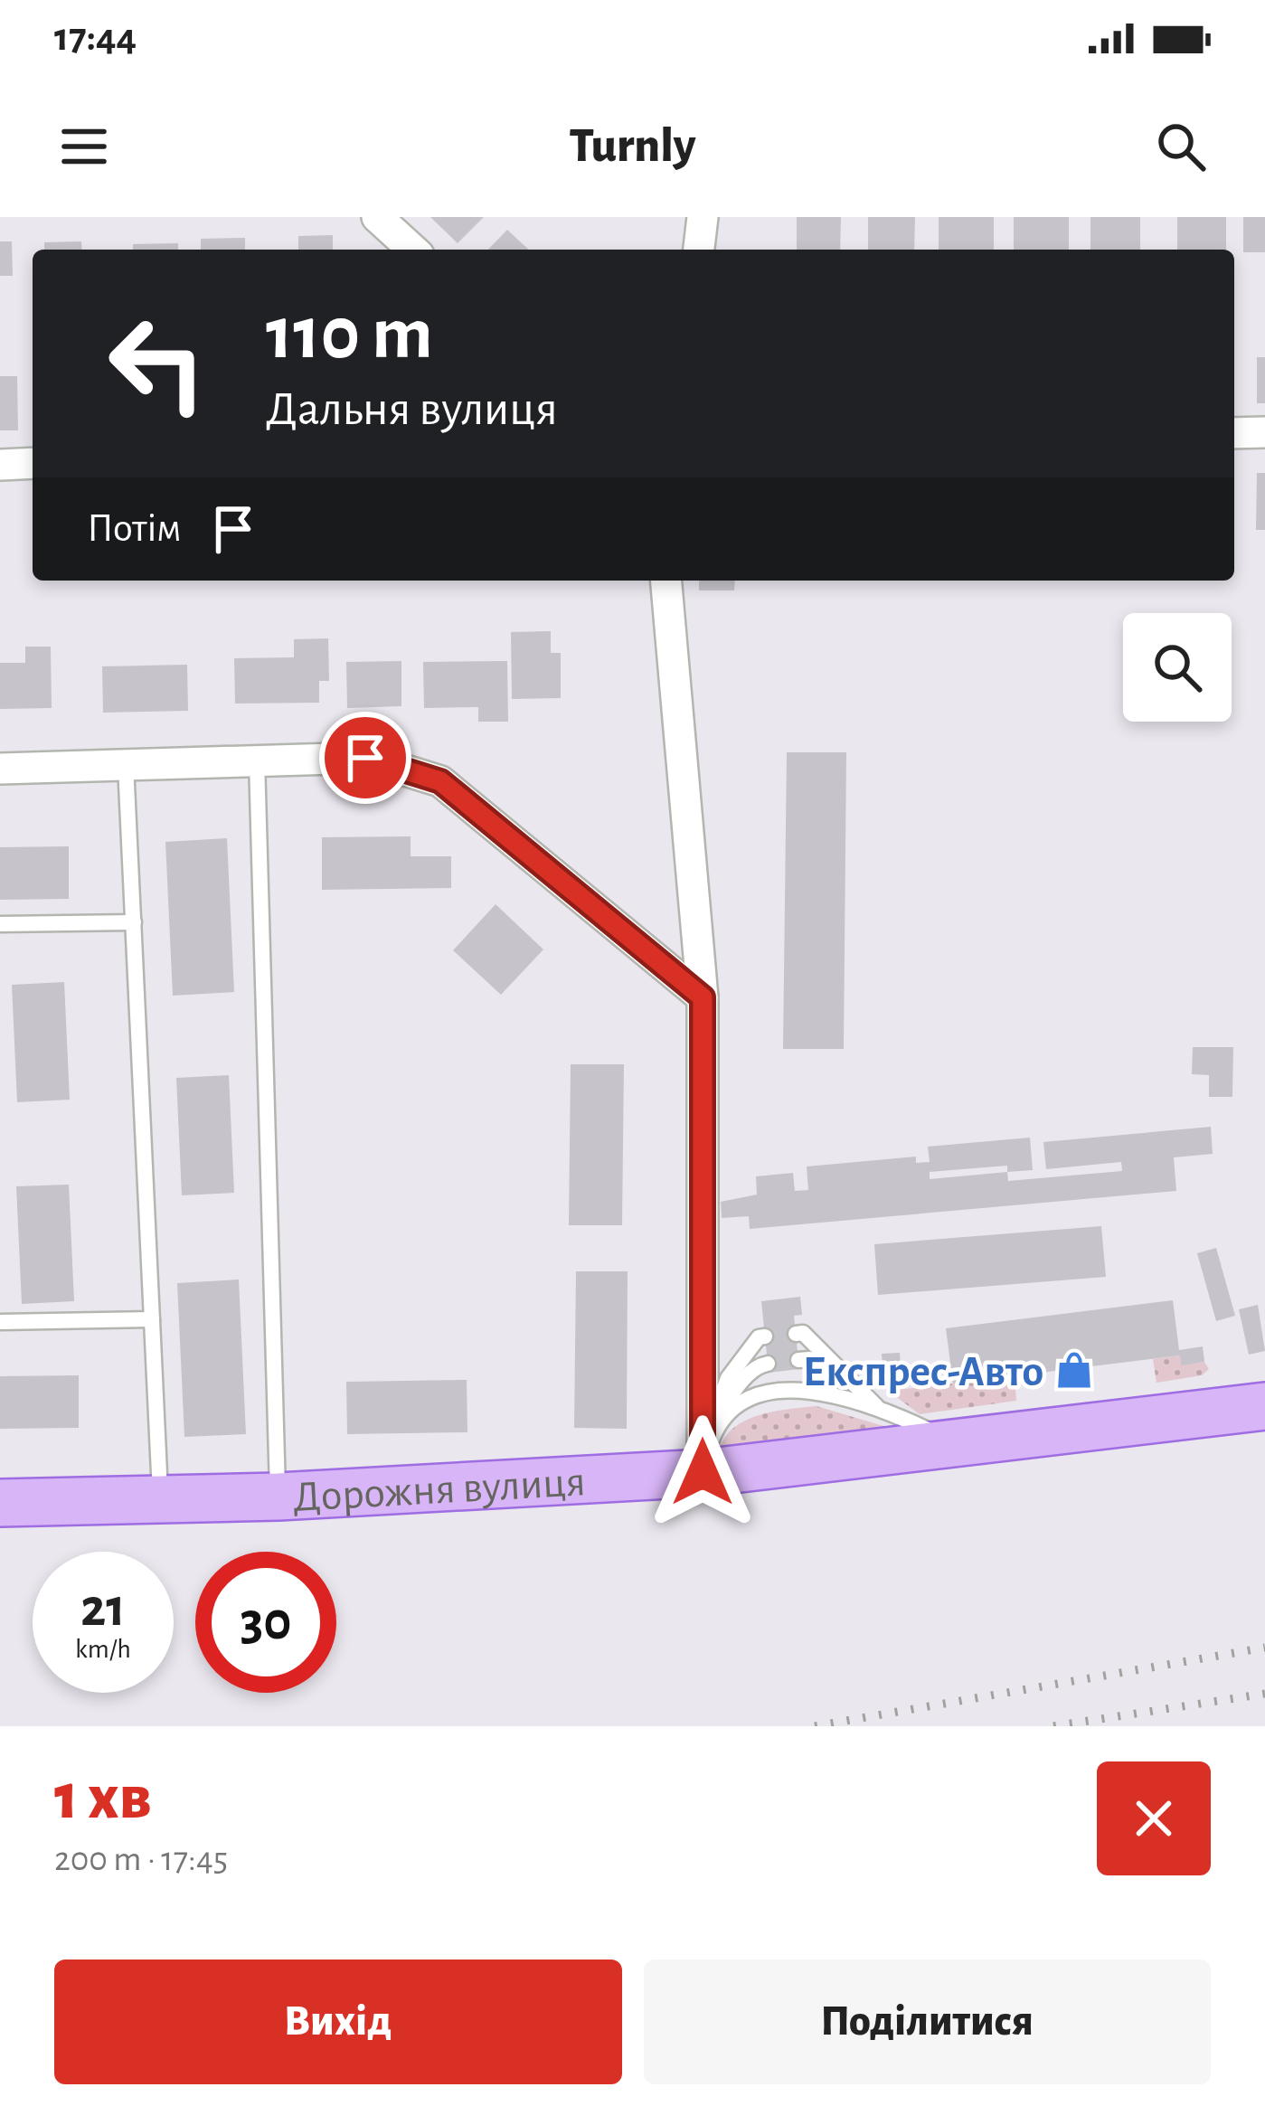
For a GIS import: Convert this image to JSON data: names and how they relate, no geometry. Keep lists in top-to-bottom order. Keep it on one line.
{"streets":{"main road":["Дорожня вулиця"]},"places":{"shop":["Експрес-Авто"]},"page":{"status":"17:44","header":"Turnly","turn":["110 m","Дальня вулиця"],"then":"Потім","speed":"21 km/h","limit":"30","heading":["1 хв","200 m · 17:45"],"buttons":["Вихід","Поділитися"]}}
